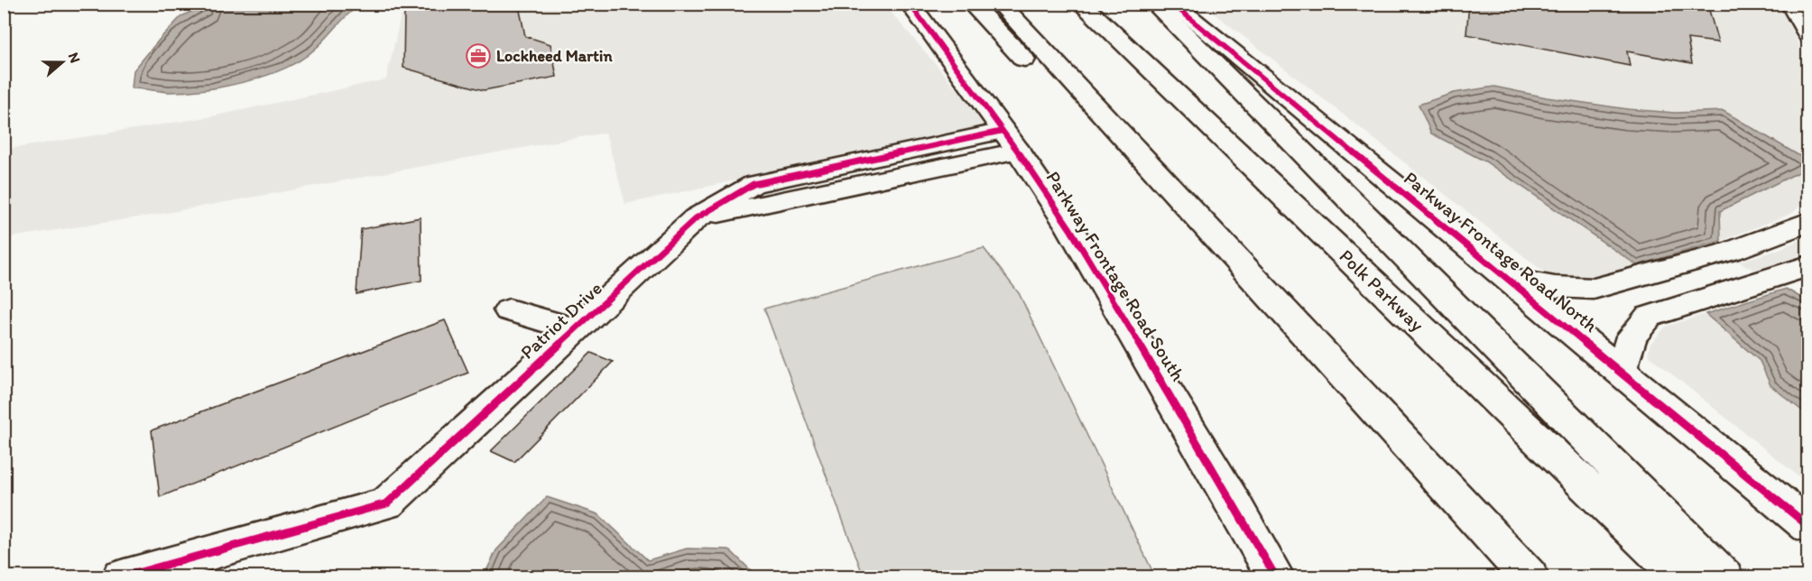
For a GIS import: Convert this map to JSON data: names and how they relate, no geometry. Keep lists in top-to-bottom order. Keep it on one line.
{"streets":{"main road":["Parkway Frontage Road North","Parkway Frontage Road South","Polk Parkway","Patriot Drive"]},"crossings":[["Parkway Frontage Road South","Patriot Drive"]],"places":{"office":["Lockheed Martin"]},"north":"right"}
